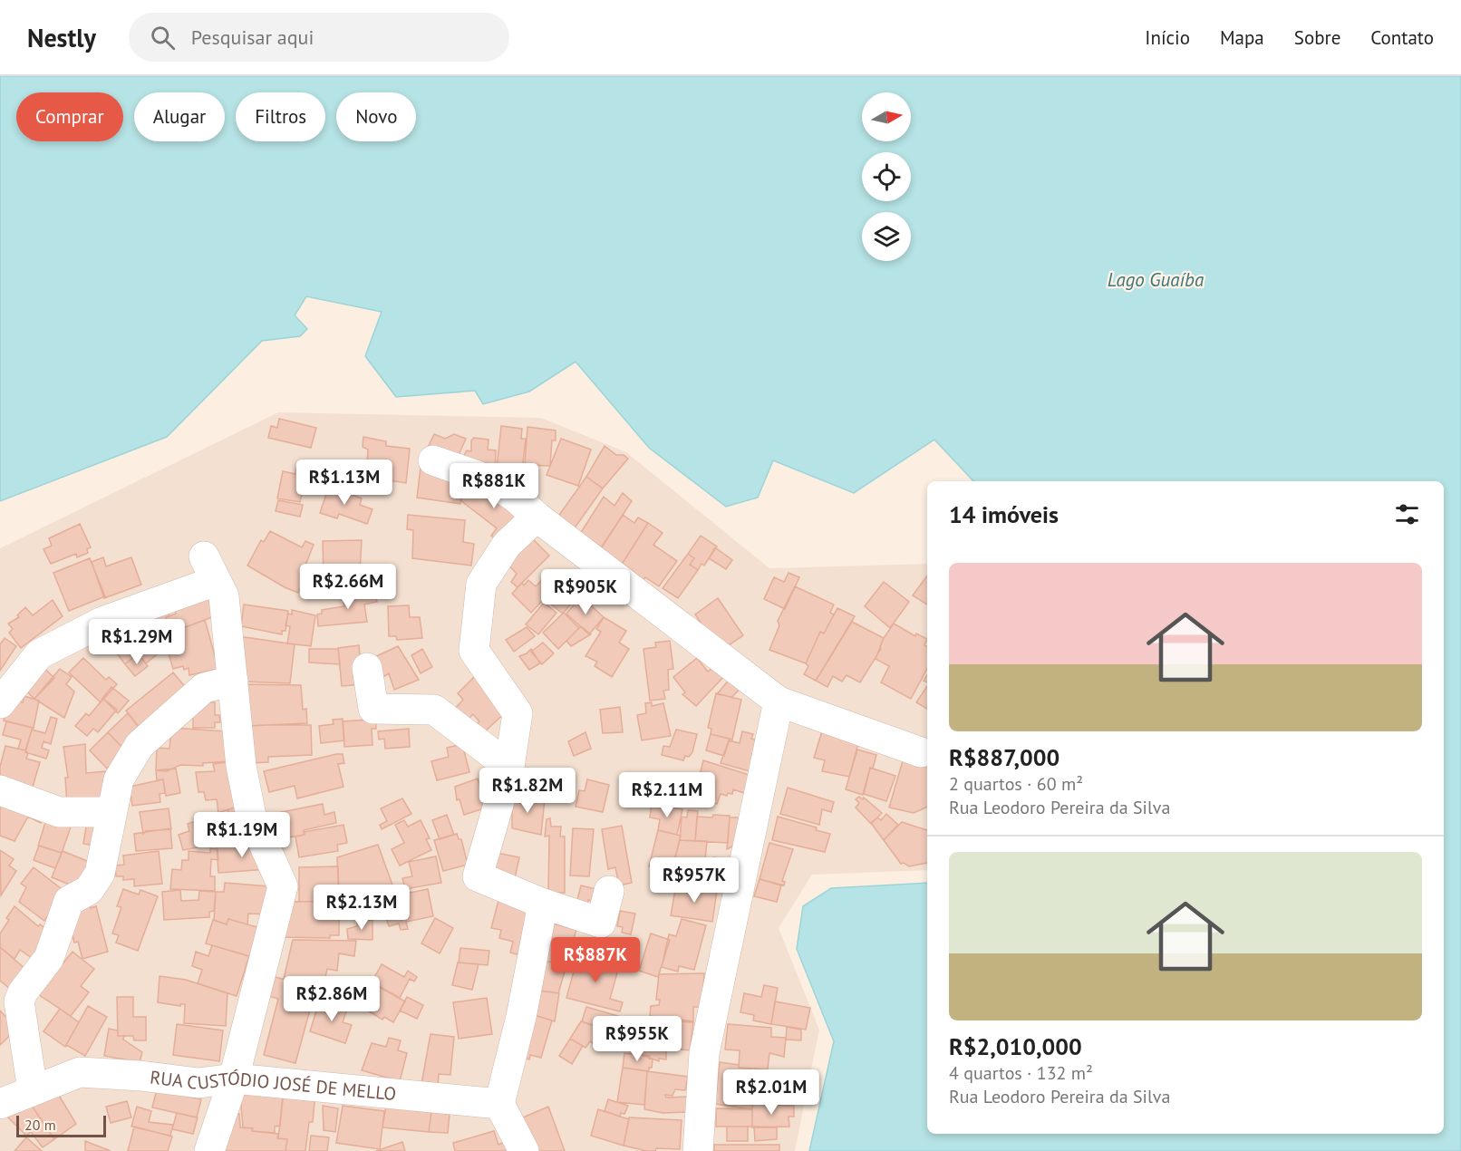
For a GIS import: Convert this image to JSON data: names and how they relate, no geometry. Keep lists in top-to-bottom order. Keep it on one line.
{"streets":{"street":["RUA CUSTÓDIO JOSÉ DE MELLO"]},"water":["Lago Guaíba"],"scale_bar":"20 m","north":"right","page":{"header":"Nestly","search":"Pesquisar aqui","nav":["Início","Mapa","Sobre","Contato"],"chip":["Comprar","Alugar","Filtros","Novo"],"price":["R$1.13M","R$881K","R$2.66M","R$905K","R$1.29M","R$1.82M","R$2.11M","R$1.19M","R$957K","R$2.13M","R$887K","R$2.86M","R$955K","R$2.01M"],"heading":"14 imóveis","list":[{"name":"R$887,000","note":"2 quartos · 60 m² · Rua Leodoro Pereira da Silva"},{"name":"R$2,010,000","note":"4 quartos · 132 m² · Rua Leodoro Pereira da Silva"}],"scale":"20 m"}}
